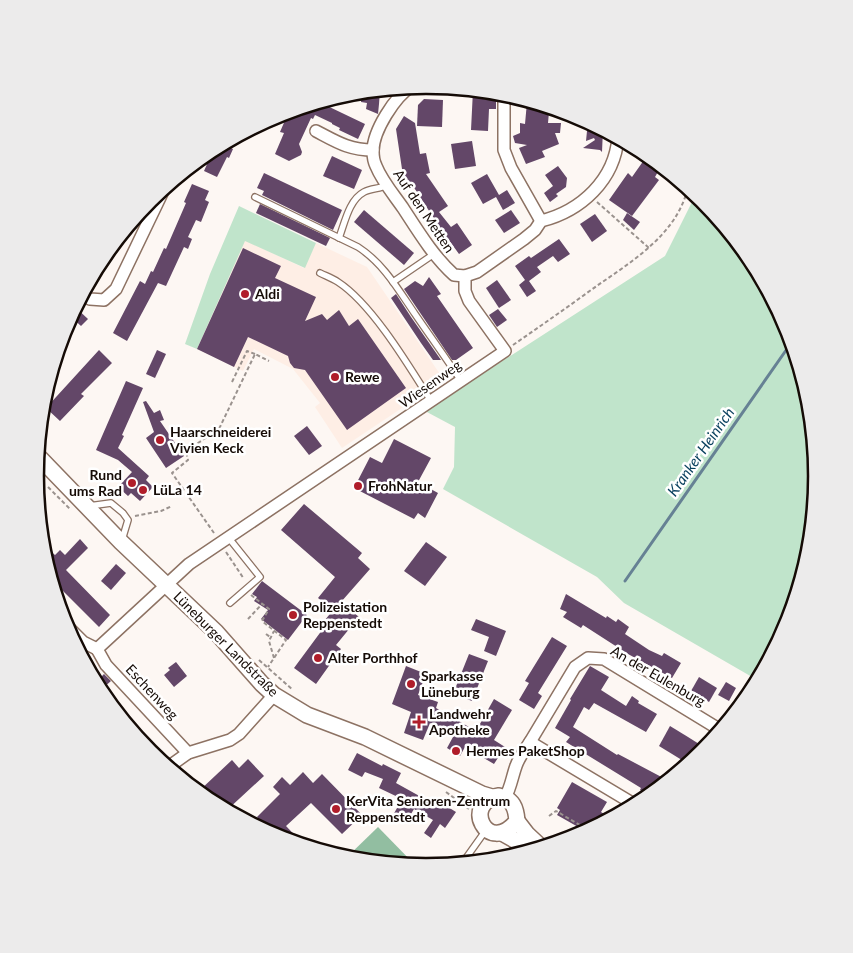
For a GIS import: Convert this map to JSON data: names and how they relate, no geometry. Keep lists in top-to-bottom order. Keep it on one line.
{"streets":{"main road":["Lüneburger Landstraße"],"street":["Auf den Metten","Wiesenweg","An der Eulenburg","Eschenweg"]},"crossings":[["Wiesenweg","Lüneburger Landstraße"],["Wiesenweg","Eschenweg"],["Lüneburger Landstraße","An der Eulenburg"]],"water":["Kranker Heinrich"],"places":{"other":["Aldi","Rewe","Haarschneiderei Vivien Keck","Rund ums Rad","FrohNatur","LüLa 14","Polizeistation Reppenstedt","Alter Porthhof","Sparkasse Lüneburg","Hermes PaketShop","KerVita Senioren-Zentrum Reppenstedt"],"health":["Landwehr Apotheke"]}}
